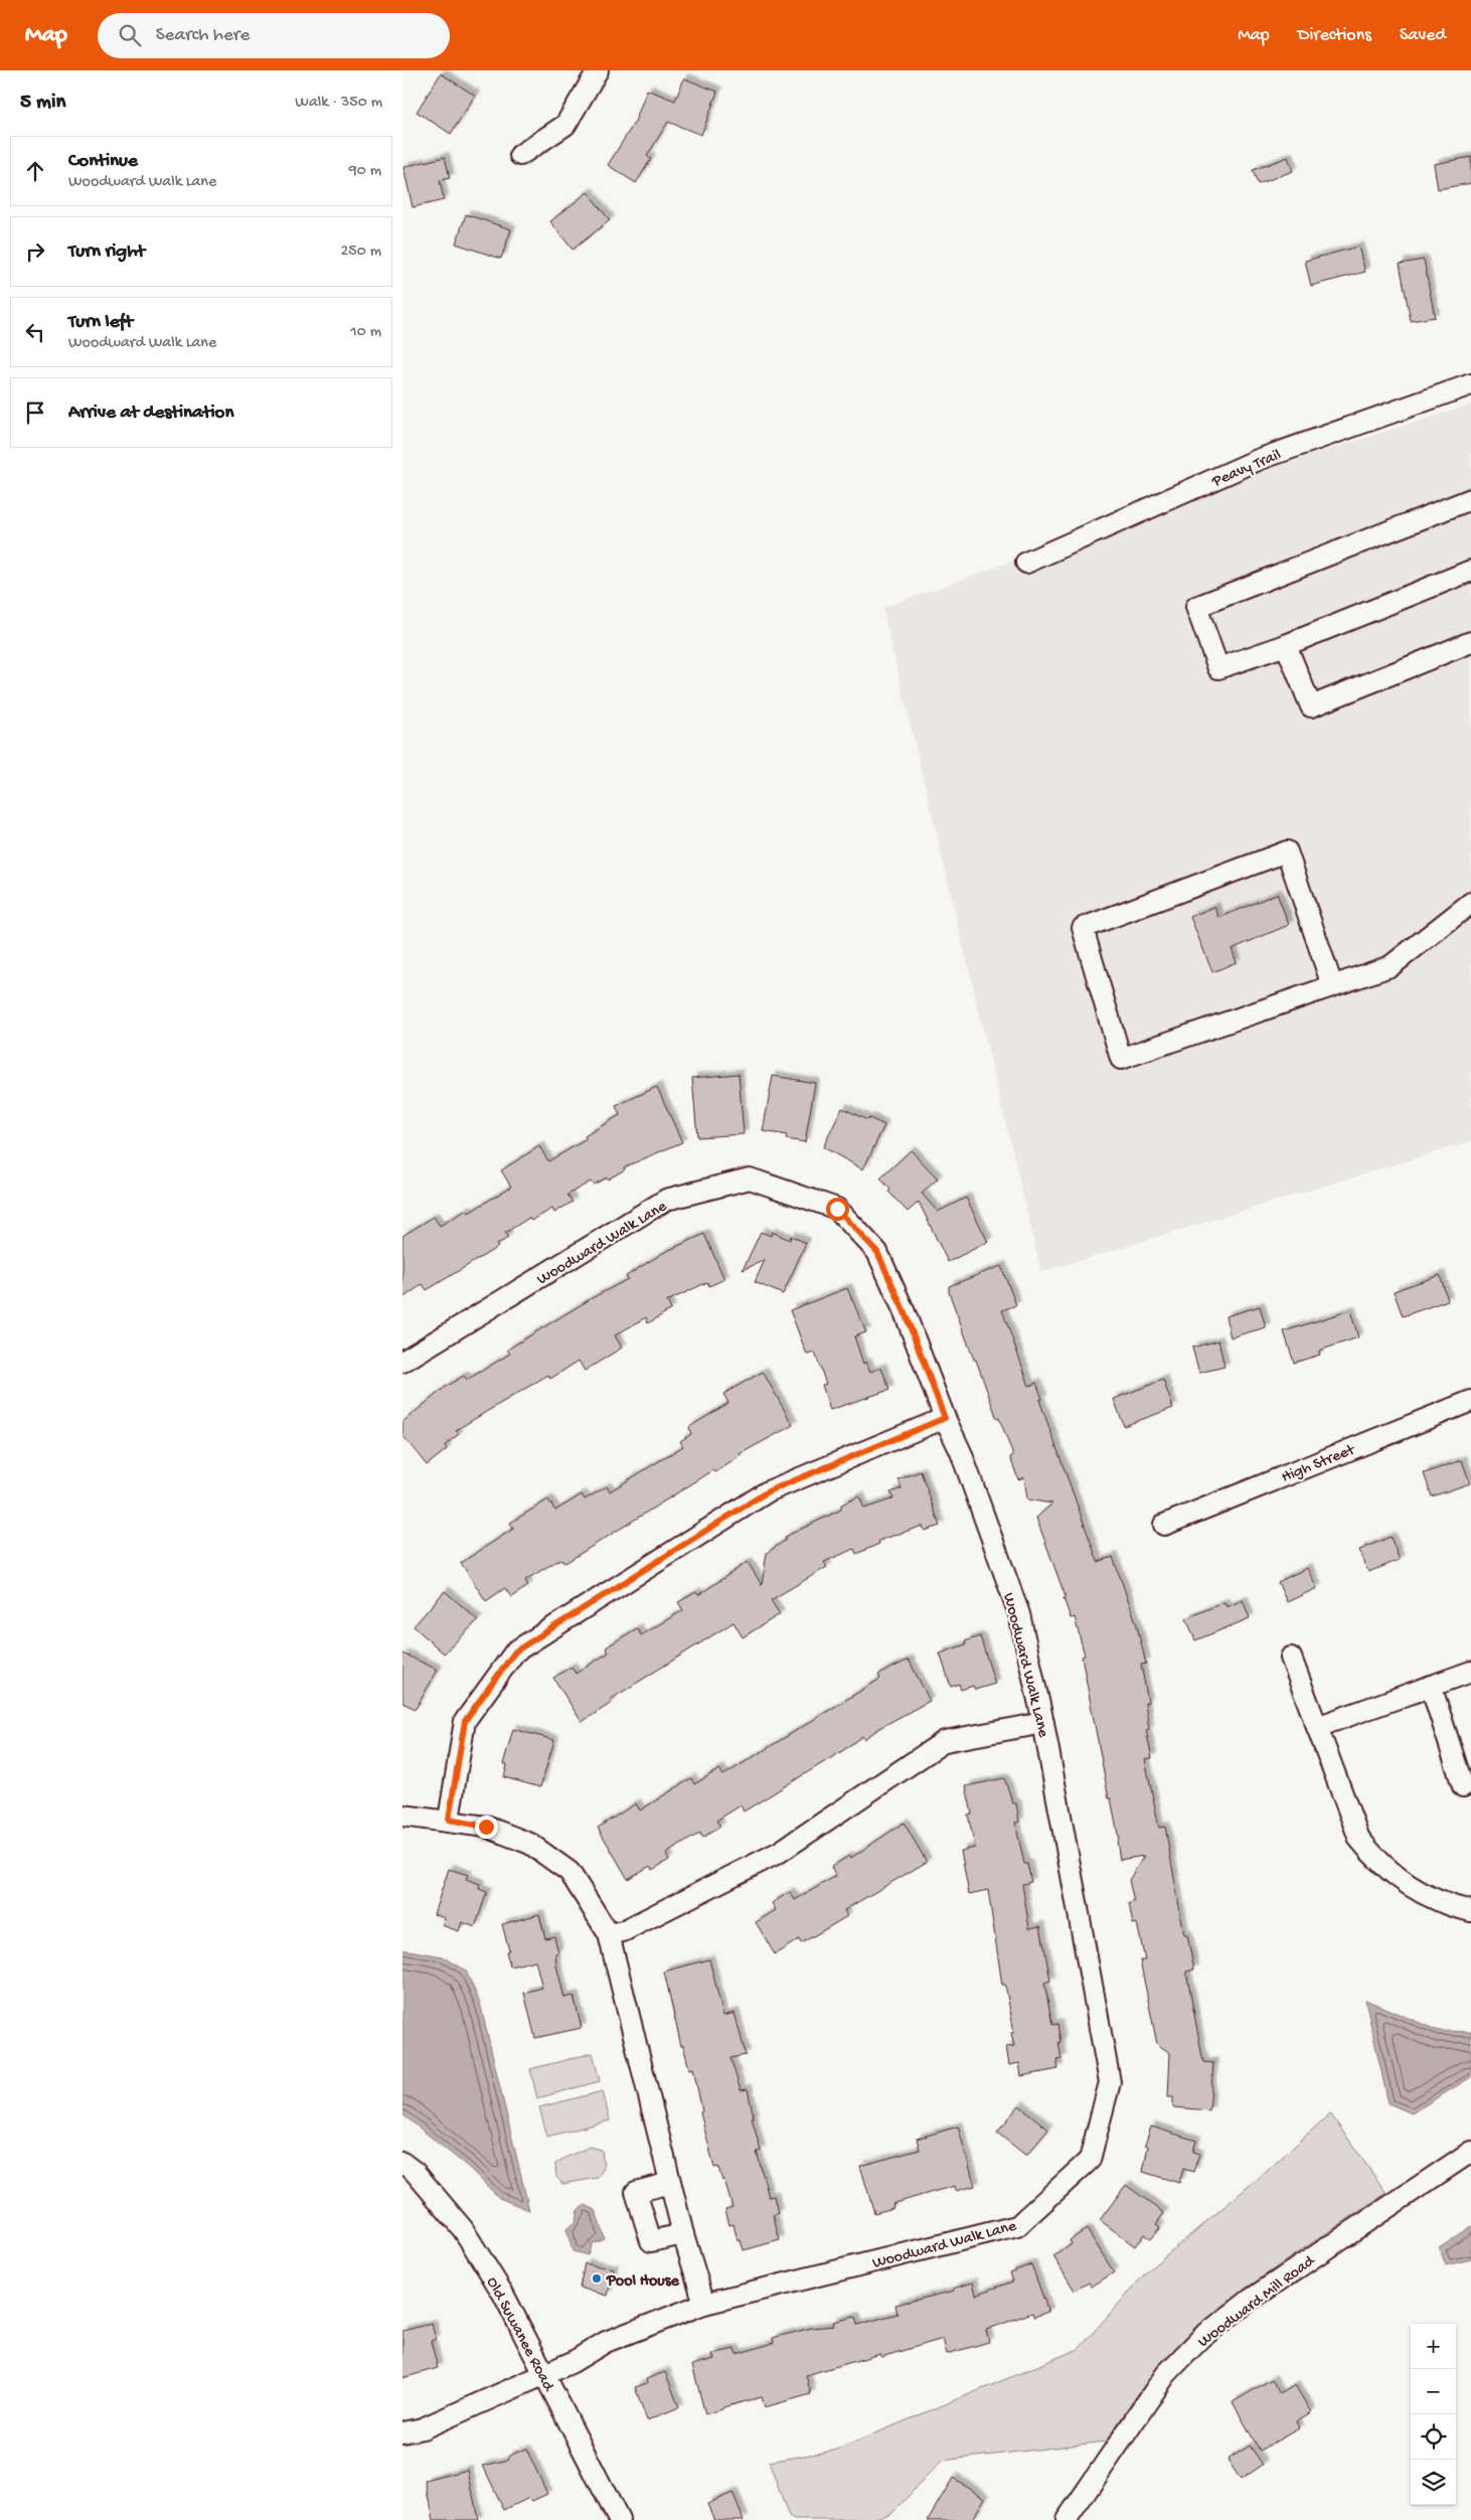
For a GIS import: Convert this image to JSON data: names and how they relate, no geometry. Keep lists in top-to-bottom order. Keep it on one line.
{"streets":{"street":["Peavy Trail","Woodward Walk Lane","High Street","Woodward Mill Road","Old Suwanee Road"]},"crossings":[["Woodward Walk Lane","Old Suwanee Road"]],"places":["Pool House"],"page":{"header":"Map","search":"Search here","nav":["Map","Directions","Saved"],"heading":["5 min","Walk · 350 m"],"list":[["Continue","Woodward Walk Lane","90 m"],["Turn right","250 m"],["Turn left","Woodward Walk Lane","10 m"],"Arrive at destination"],"map_buttons":["+","−"]}}
